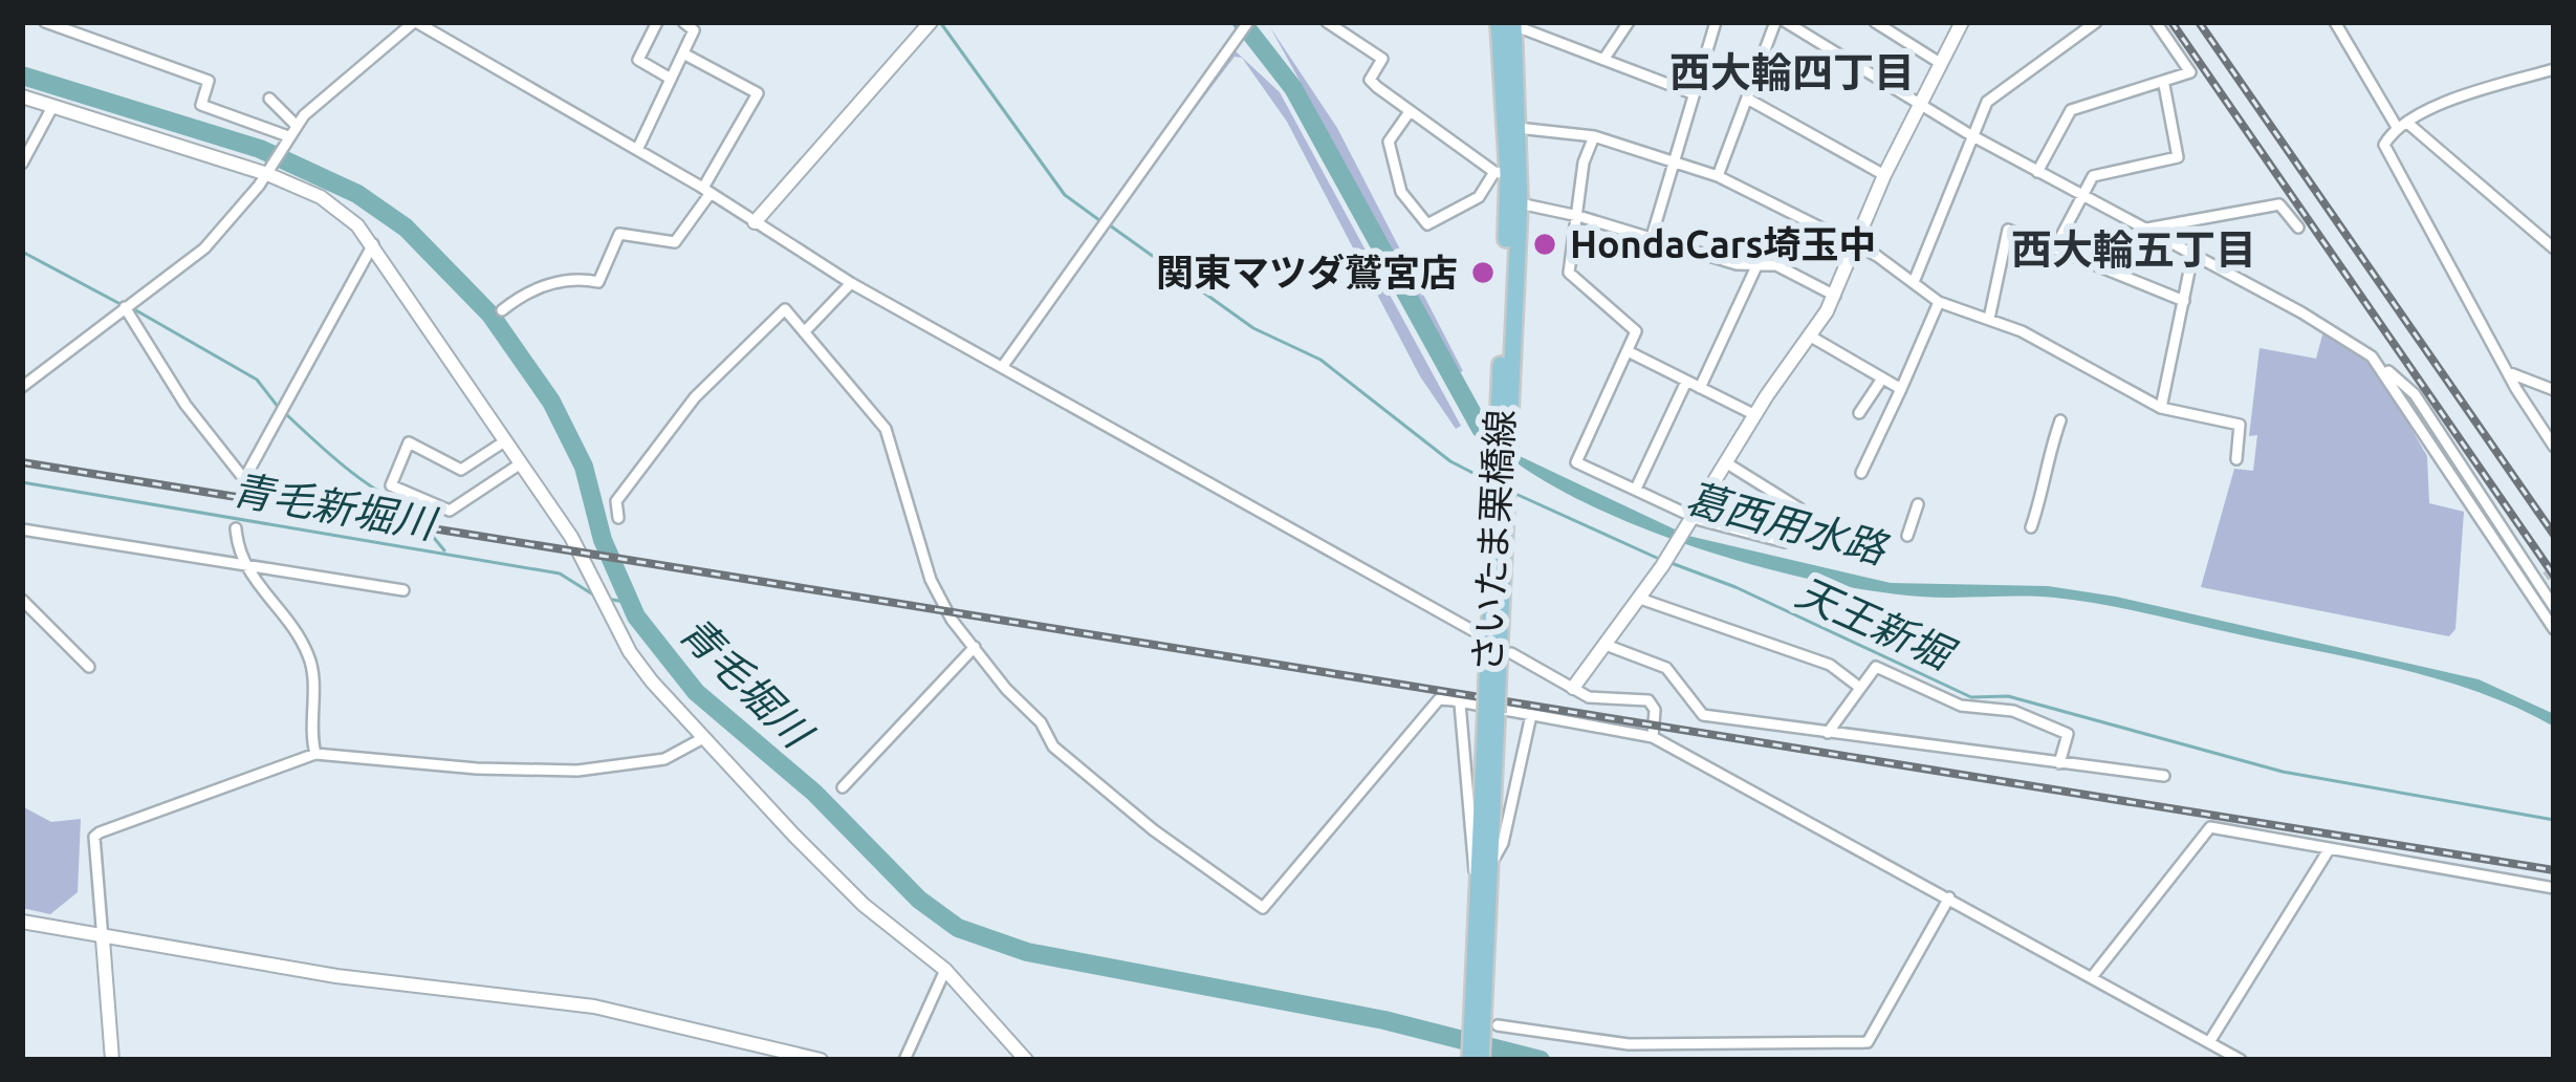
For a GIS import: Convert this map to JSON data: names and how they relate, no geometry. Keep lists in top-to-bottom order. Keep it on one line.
{"streets":{"main road":["さいたま栗橋線"]},"districts":["西大輪四丁目","西大輪五丁目"],"water":["青毛新堀川","葛西用水路","天王新堀","青毛堀川"],"places":["HondaCars埼玉中","関東マツダ鷲宮店"]}
